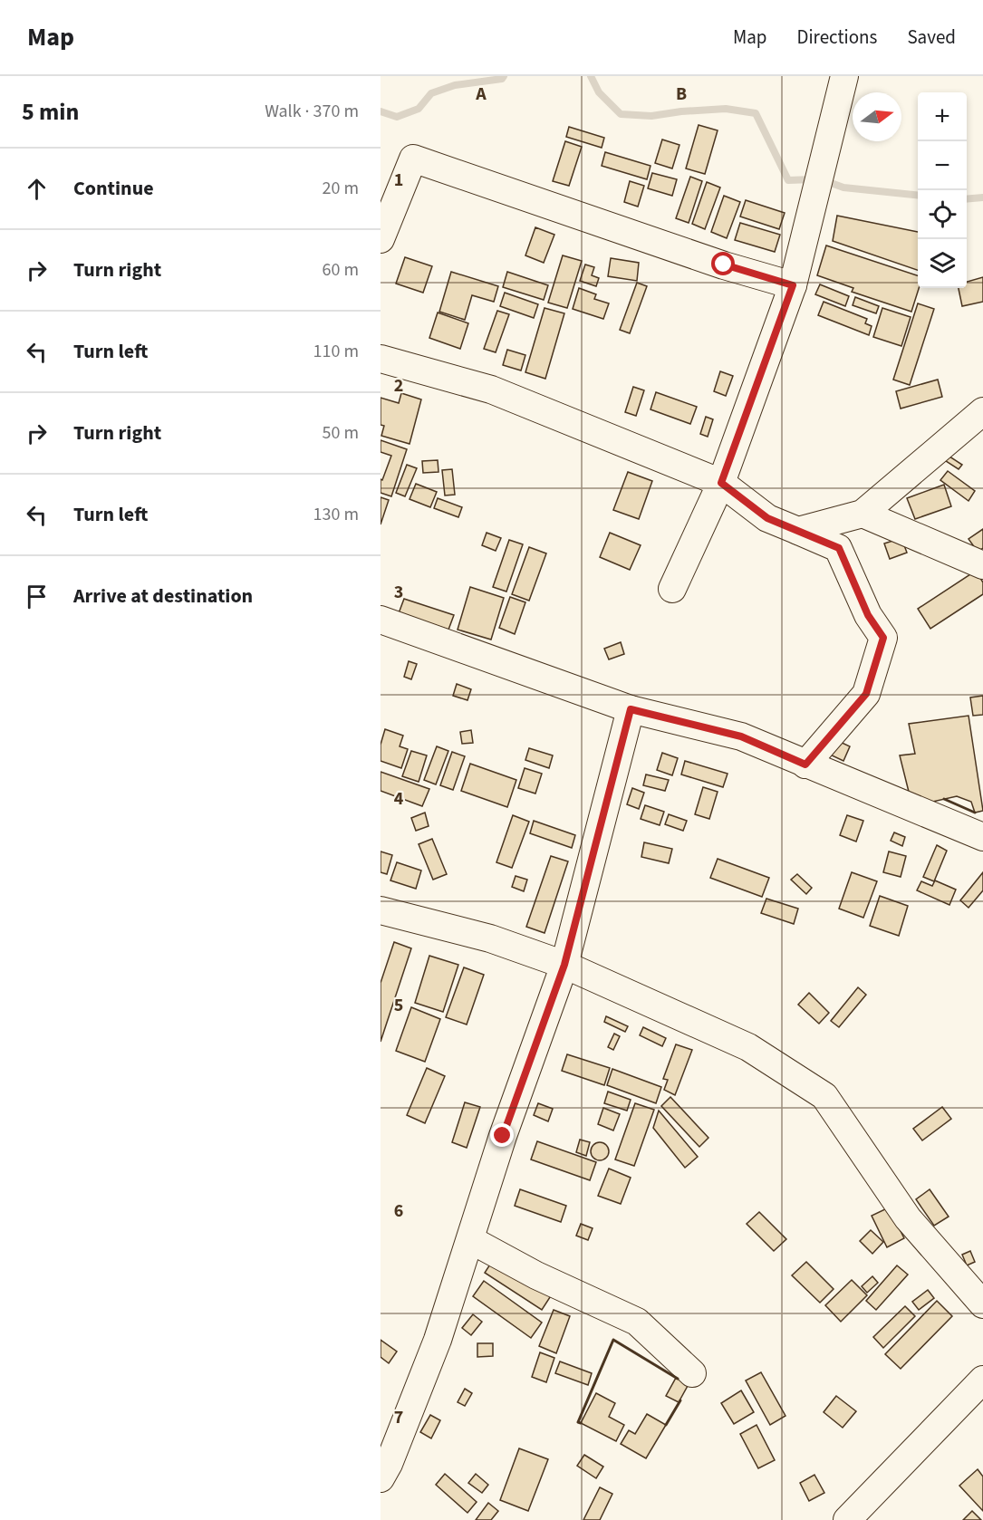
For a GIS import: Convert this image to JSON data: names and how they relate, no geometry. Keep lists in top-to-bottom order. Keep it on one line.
{"north":"right","page":{"header":"Map","nav":["Map","Directions","Saved"],"heading":["5 min","Walk · 370 m"],"map_buttons":["+","−"],"list":[["Continue","20 m"],["Turn right","60 m"],["Turn left","110 m"],["Turn right","50 m"],["Turn left","130 m"],"Arrive at destination"]},"grid":{"columns":["A","B"],"rows":["1","2","3","4","5","6","7"]}}
